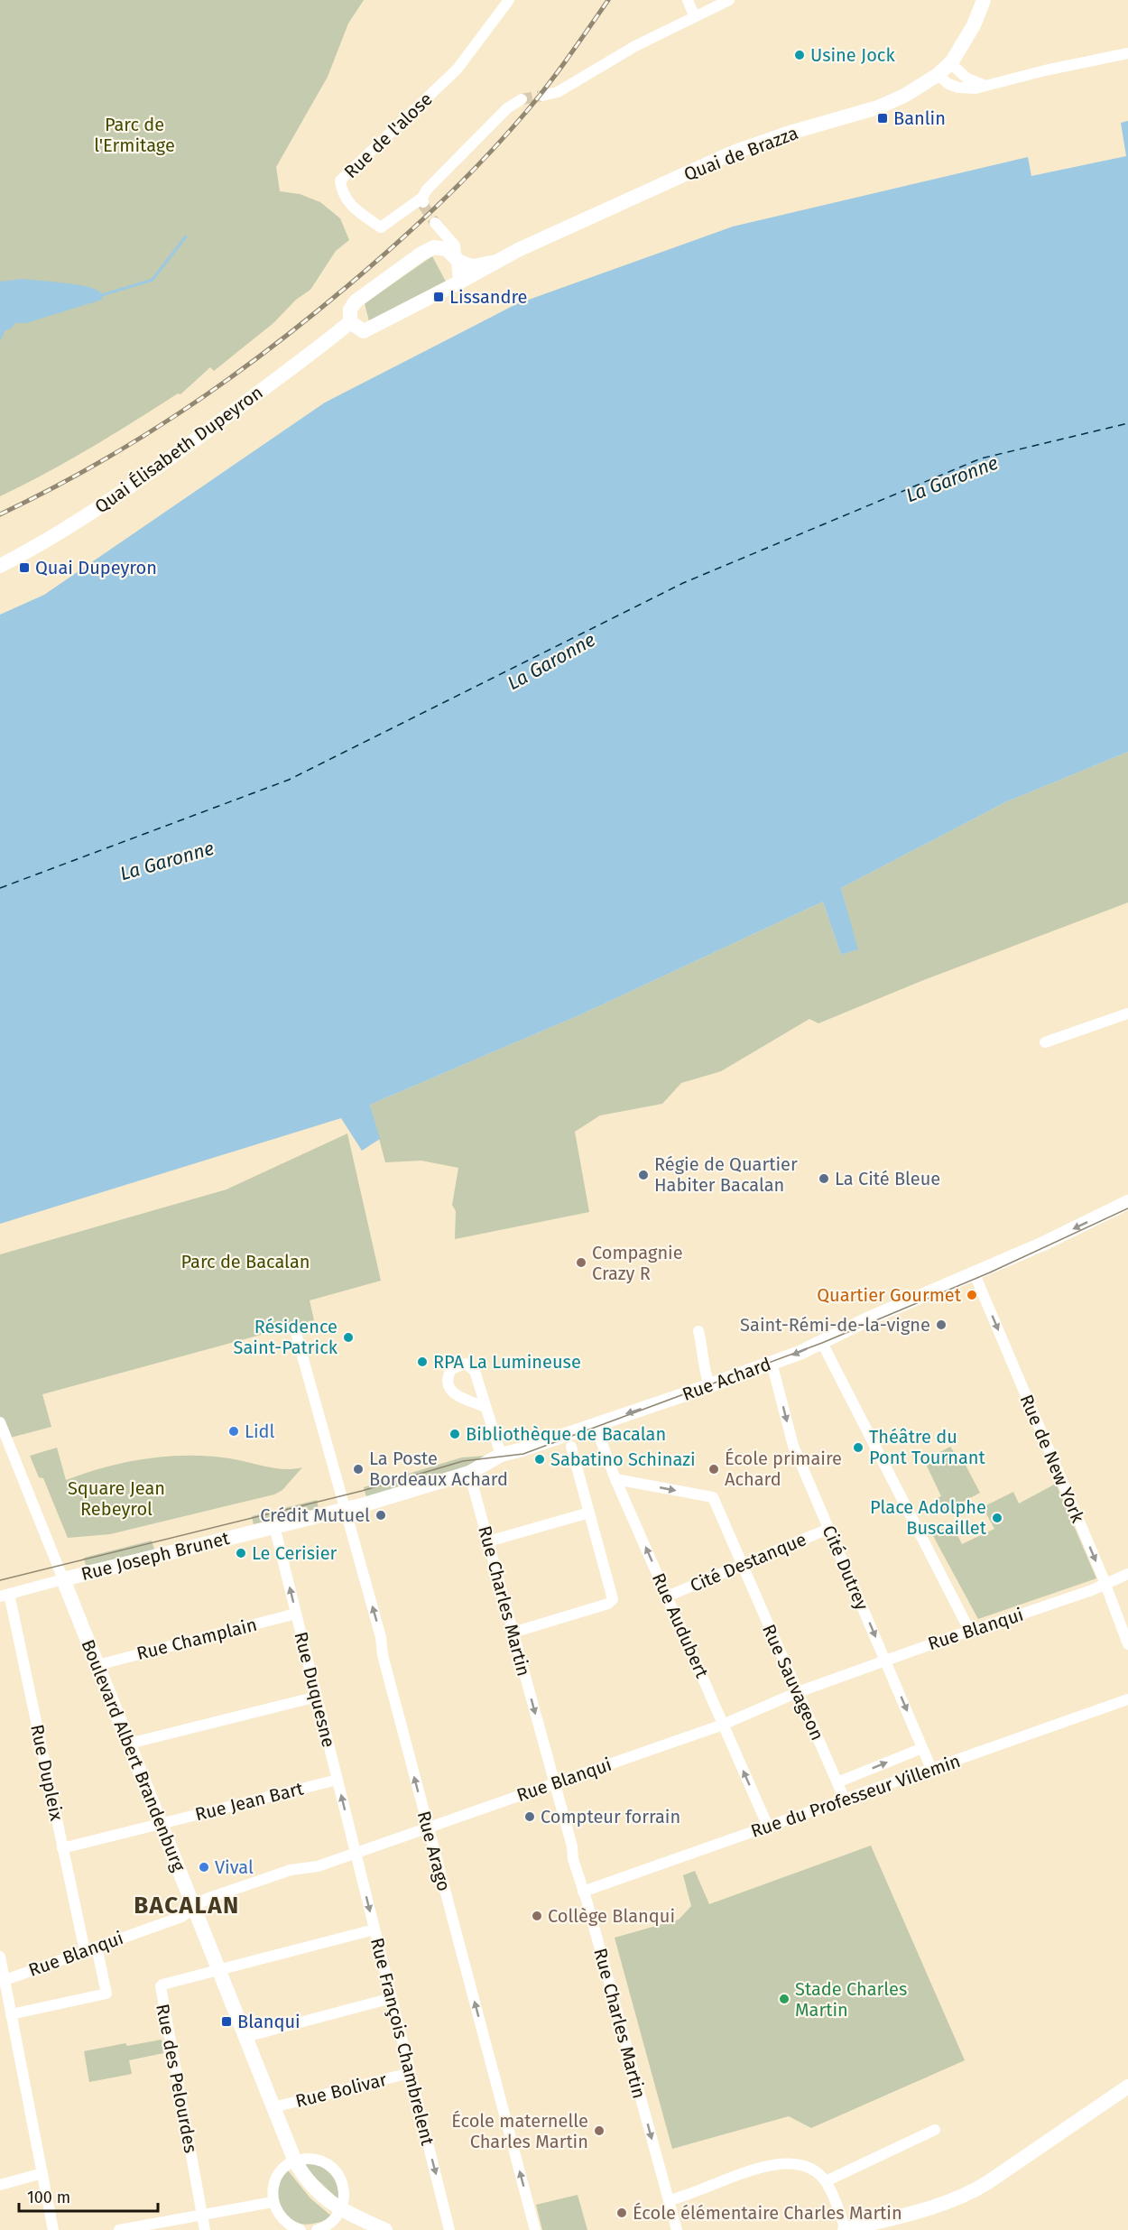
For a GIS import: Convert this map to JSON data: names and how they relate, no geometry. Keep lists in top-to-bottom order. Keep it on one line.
{"streets":{"street":["Rue de l'alose","Quai de Brazza","Quai Élisabeth Dupeyron","Rue Achard","Rue de New York","Rue Joseph Brunet","Cité Destanque","Cité Dutrey","Rue Charles Martin","Rue Audubert","Rue Blanqui","Rue Champlain","Rue Sauvageon","Rue Duquesne","Boulevard Albert Brandenburg","Rue Dupleix","Rue du Professeur Villemin","Rue Jean Bart","Rue Arago","Rue François Chambrelent","Rue des Pelourdes","Rue Bolivar"]},"crossings":[["Quai de Brazza","Quai Élisabeth Dupeyron"],["Rue Achard","Rue de New York"],["Rue Achard","Rue Joseph Brunet"],["Rue Achard","Cité Dutrey"],["Rue Achard","Rue Charles Martin"],["Rue Achard","Rue Audubert"],["Rue Achard","Rue Arago"],["Rue de New York","Rue Blanqui"],["Rue Joseph Brunet","Rue Duquesne"],["Rue Joseph Brunet","Boulevard Albert Brandenburg"],["Rue Joseph Brunet","Rue Dupleix"],["Cité Destanque","Cité Dutrey"],["Cité Destanque","Rue Audubert"],["Cité Destanque","Rue Sauvageon"],["Cité Dutrey","Rue Blanqui"],["Cité Dutrey","Rue du Professeur Villemin"],["Rue Charles Martin","Rue Blanqui"],["Rue Charles Martin","Rue du Professeur Villemin"],["Rue Audubert","Rue Blanqui"],["Rue Audubert","Rue Sauvageon"],["Rue Audubert","Rue du Professeur Villemin"],["Rue Blanqui","Rue Sauvageon"],["Rue Blanqui","Rue Duquesne"],["Rue Blanqui","Boulevard Albert Brandenburg"],["Rue Blanqui","Rue Dupleix"],["Rue Blanqui","Rue Arago"],["Rue Blanqui","Rue François Chambrelent"],["Rue Champlain","Rue Duquesne"],["Rue Champlain","Boulevard Albert Brandenburg"],["Rue Sauvageon","Rue du Professeur Villemin"],["Rue Duquesne","Rue Jean Bart"],["Rue Duquesne","Rue François Chambrelent"],["Boulevard Albert Brandenburg","Rue Jean Bart"],["Boulevard Albert Brandenburg","Rue des Pelourdes"],["Boulevard Albert Brandenburg","Rue Bolivar"],["Rue Dupleix","Rue Jean Bart"],["Rue François Chambrelent","Rue Bolivar"]],"one_way":["Rue Achard","Rue de New York","Rue Charles Martin","Rue Audubert","Rue Sauvageon","Rue Duquesne","Rue Arago","Rue François Chambrelent"],"districts":["BACALAN"],"water":["La Garonne"],"parks":["Parc de l'Ermitage","Parc de Bacalan","Square Jean Rebeyrol"],"places":{"other":["Usine Jock","Régie de Quartier Habiter Bacalan","La Cité Bleue","Compagnie Crazy R","Quartier Gourmet","Saint-Rémi-de-la-vigne","Résidence Saint-Patrick","RPA La Lumineuse","Lidl","Bibliothèque de Bacalan","Théâtre du Pont Tournant","Sabatino Schinazi","La Poste Bordeaux Achard","École primaire Achard","Crédit Mutuel","Place Adolphe Buscaillet","Le Cerisier","Compteur forrain","Vival","Collège Blanqui","Stade Charles Martin","École maternelle Charles Martin","École élémentaire Charles Martin"],"transit":["Banlin","Lissandre","Quai Dupeyron","Blanqui"]},"scale_bar":"100 m"}
